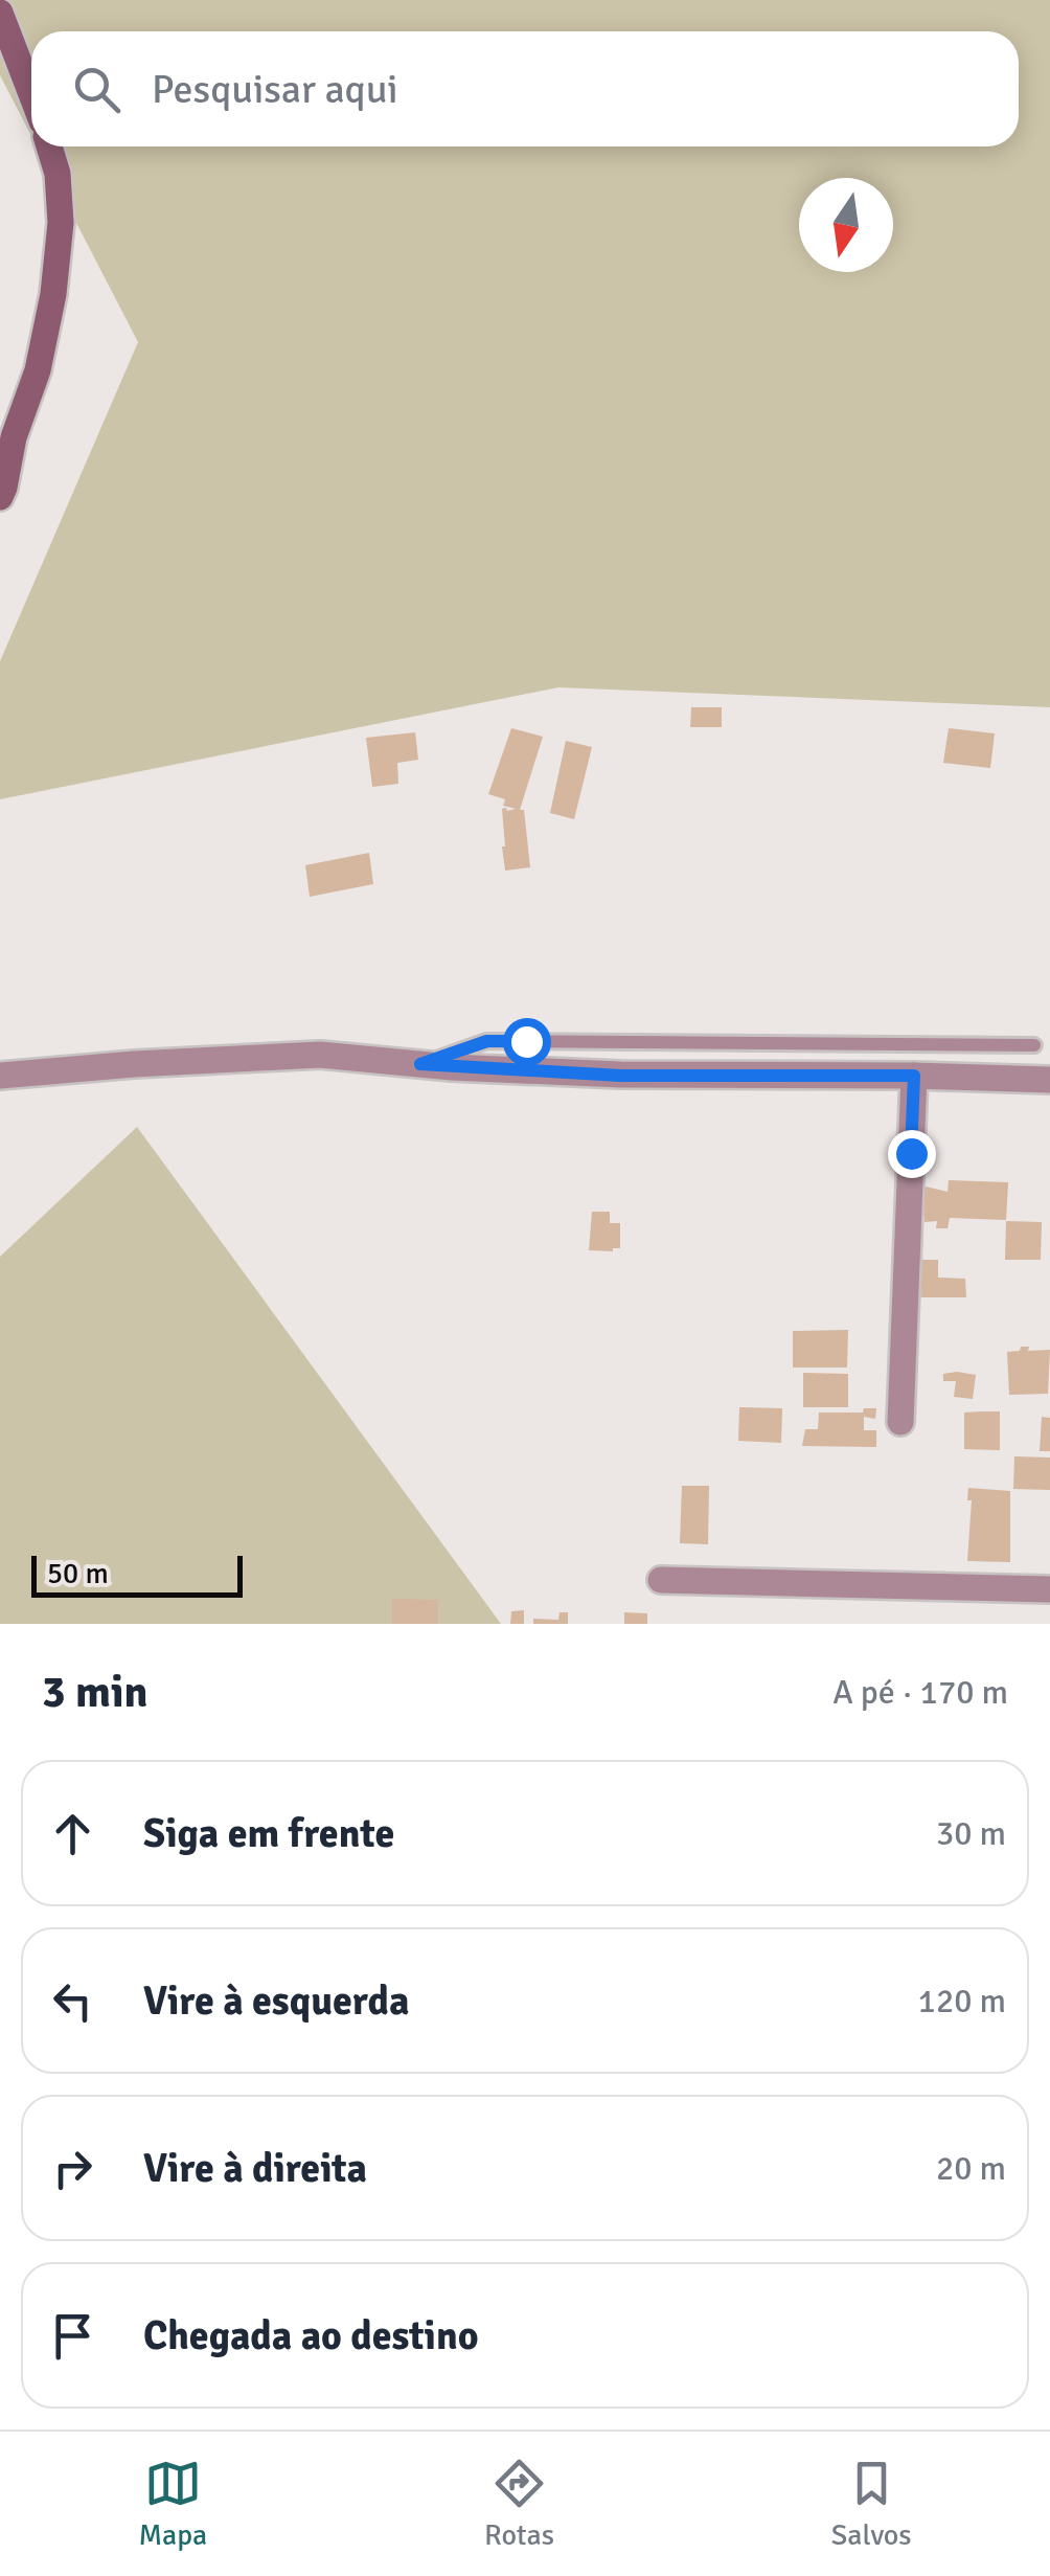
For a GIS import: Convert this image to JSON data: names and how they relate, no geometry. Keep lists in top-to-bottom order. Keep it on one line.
{"scale_bar":"50 m","north":"bottom","page":{"search":"Pesquisar aqui","scale":"50 m","heading":["3 min","A pé · 170 m"],"list":[["Siga em frente","30 m"],["Vire à esquerda","120 m"],["Vire à direita","20 m"],"Chegada ao destino"],"nav":["Mapa","Rotas","Salvos"]}}
